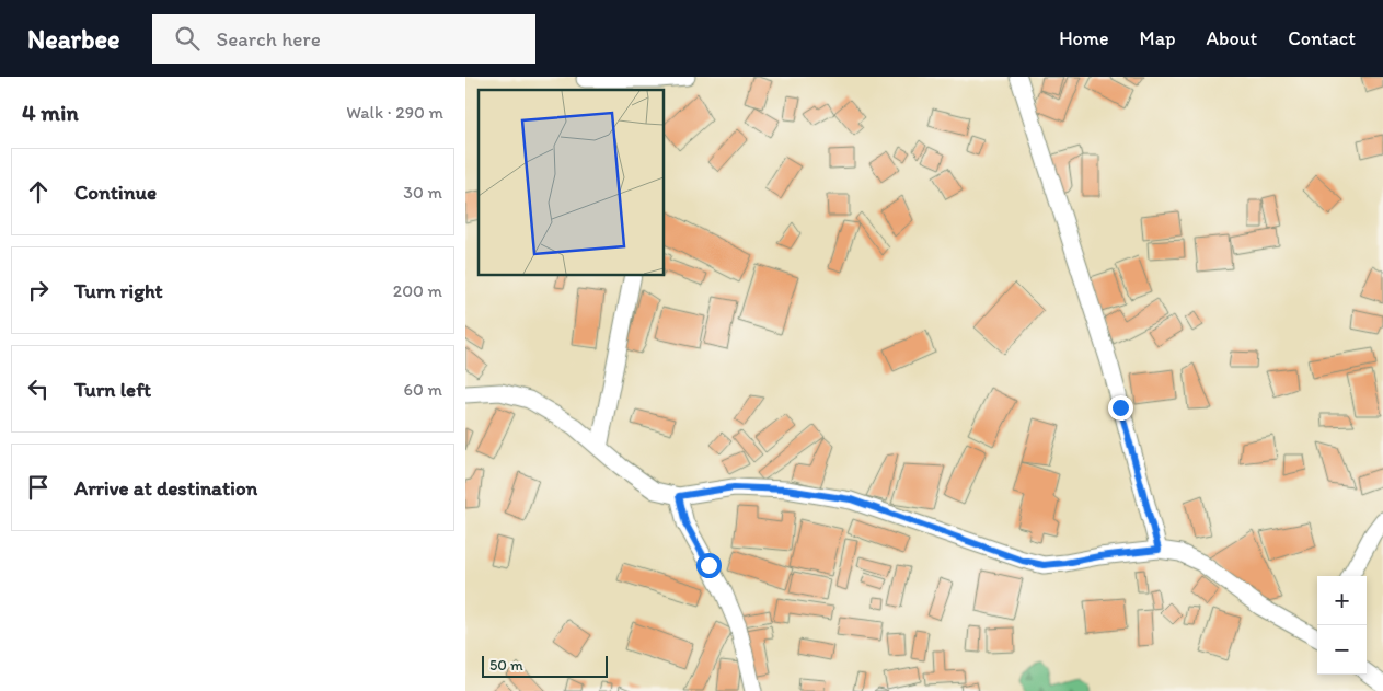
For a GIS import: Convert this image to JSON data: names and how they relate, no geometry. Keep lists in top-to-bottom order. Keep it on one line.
{"scale_bar":"50 m","page":{"header":"Nearbee","search":"Search here","nav":["Home","Map","About","Contact"],"heading":["4 min","Walk · 290 m"],"list":[["Continue","30 m"],["Turn right","200 m"],["Turn left","60 m"],"Arrive at destination"],"map_buttons":["+","−"],"scale":"50 m"}}
